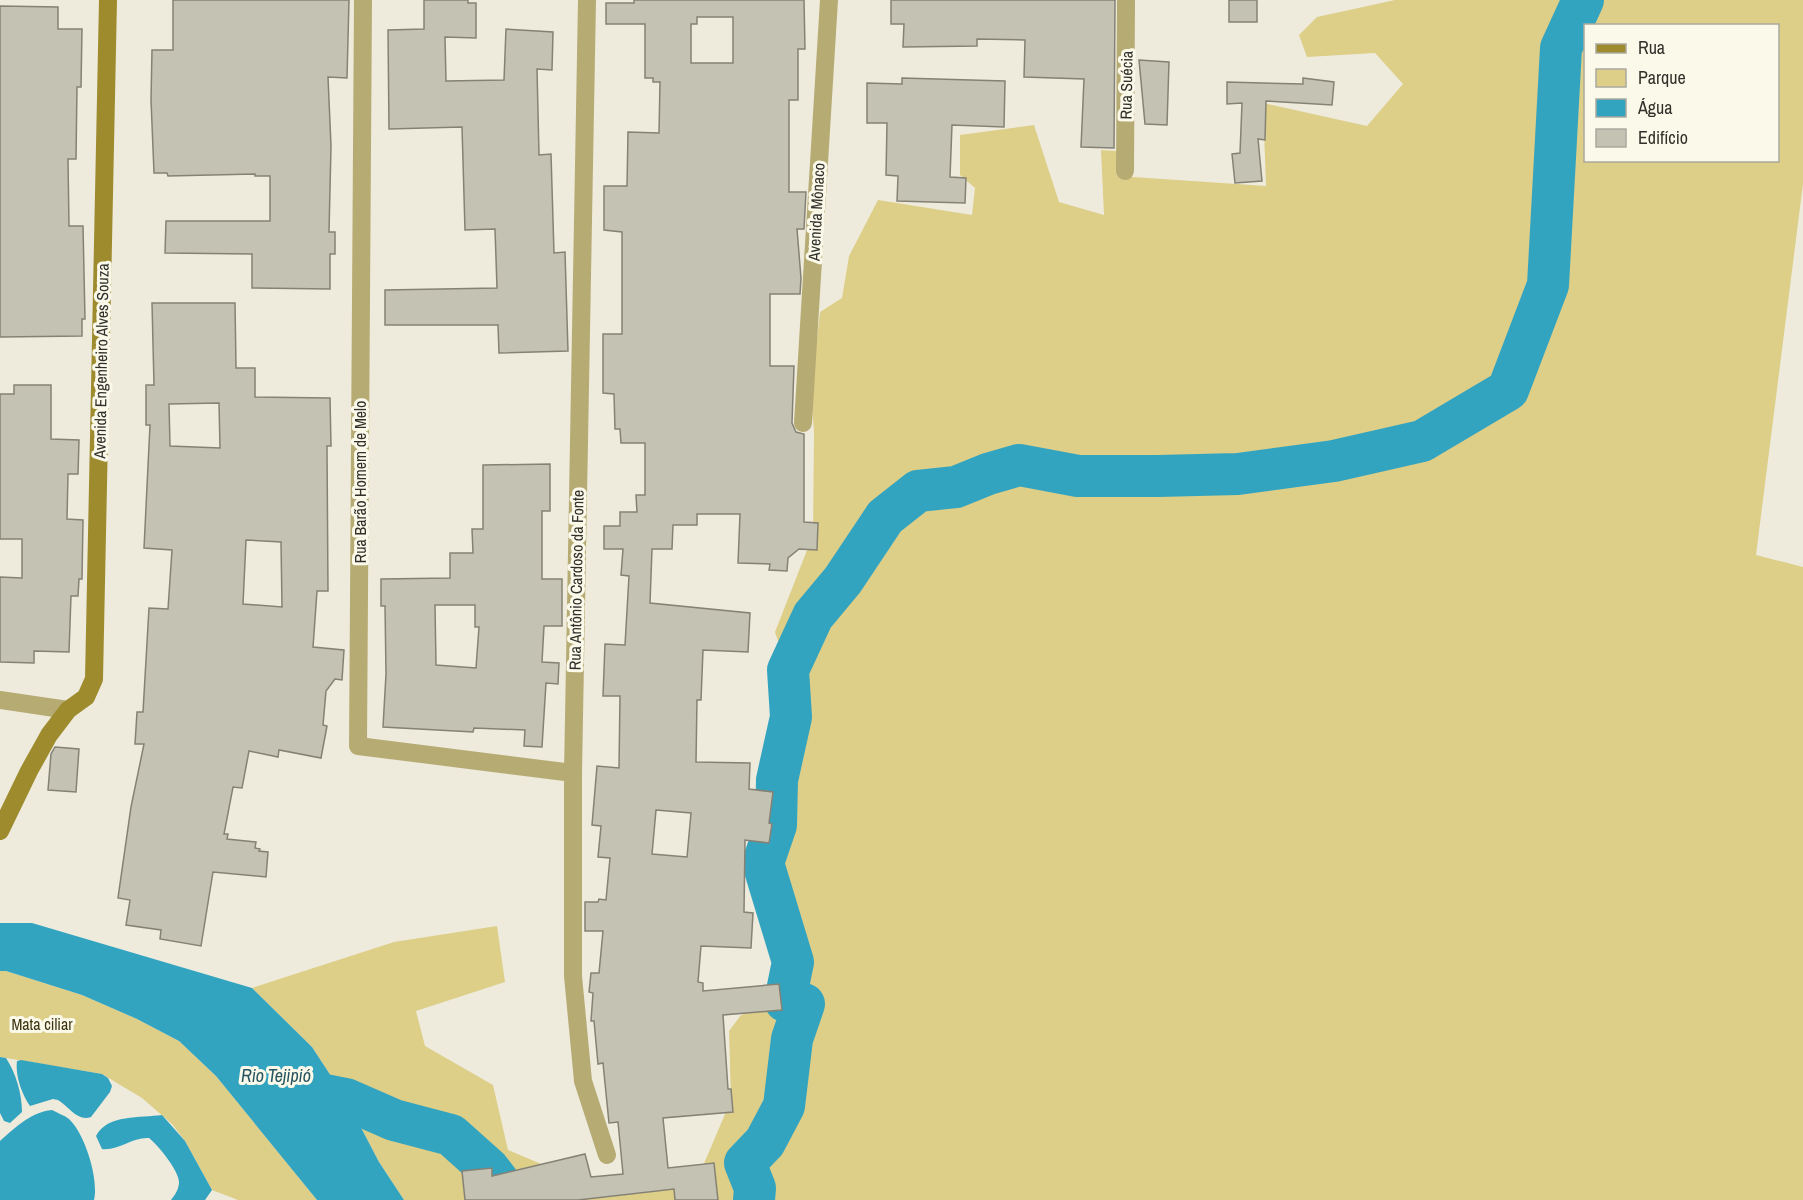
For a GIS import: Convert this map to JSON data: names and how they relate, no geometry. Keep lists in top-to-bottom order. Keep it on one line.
{"streets":{"main road":["Avenida Engenheiro Alves Souza"],"street":["Rua Suécia","Avenida Mônaco","Rua Barão Homem de Melo","Rua Antônio Cardoso da Fonte"]},"crossings":[["Rua Barão Homem de Melo","Rua Antônio Cardoso da Fonte"]],"water":["Rio Tejipió"],"parks":["Mata ciliar"],"legend":["Rua","Parque","Água","Edifício"]}
